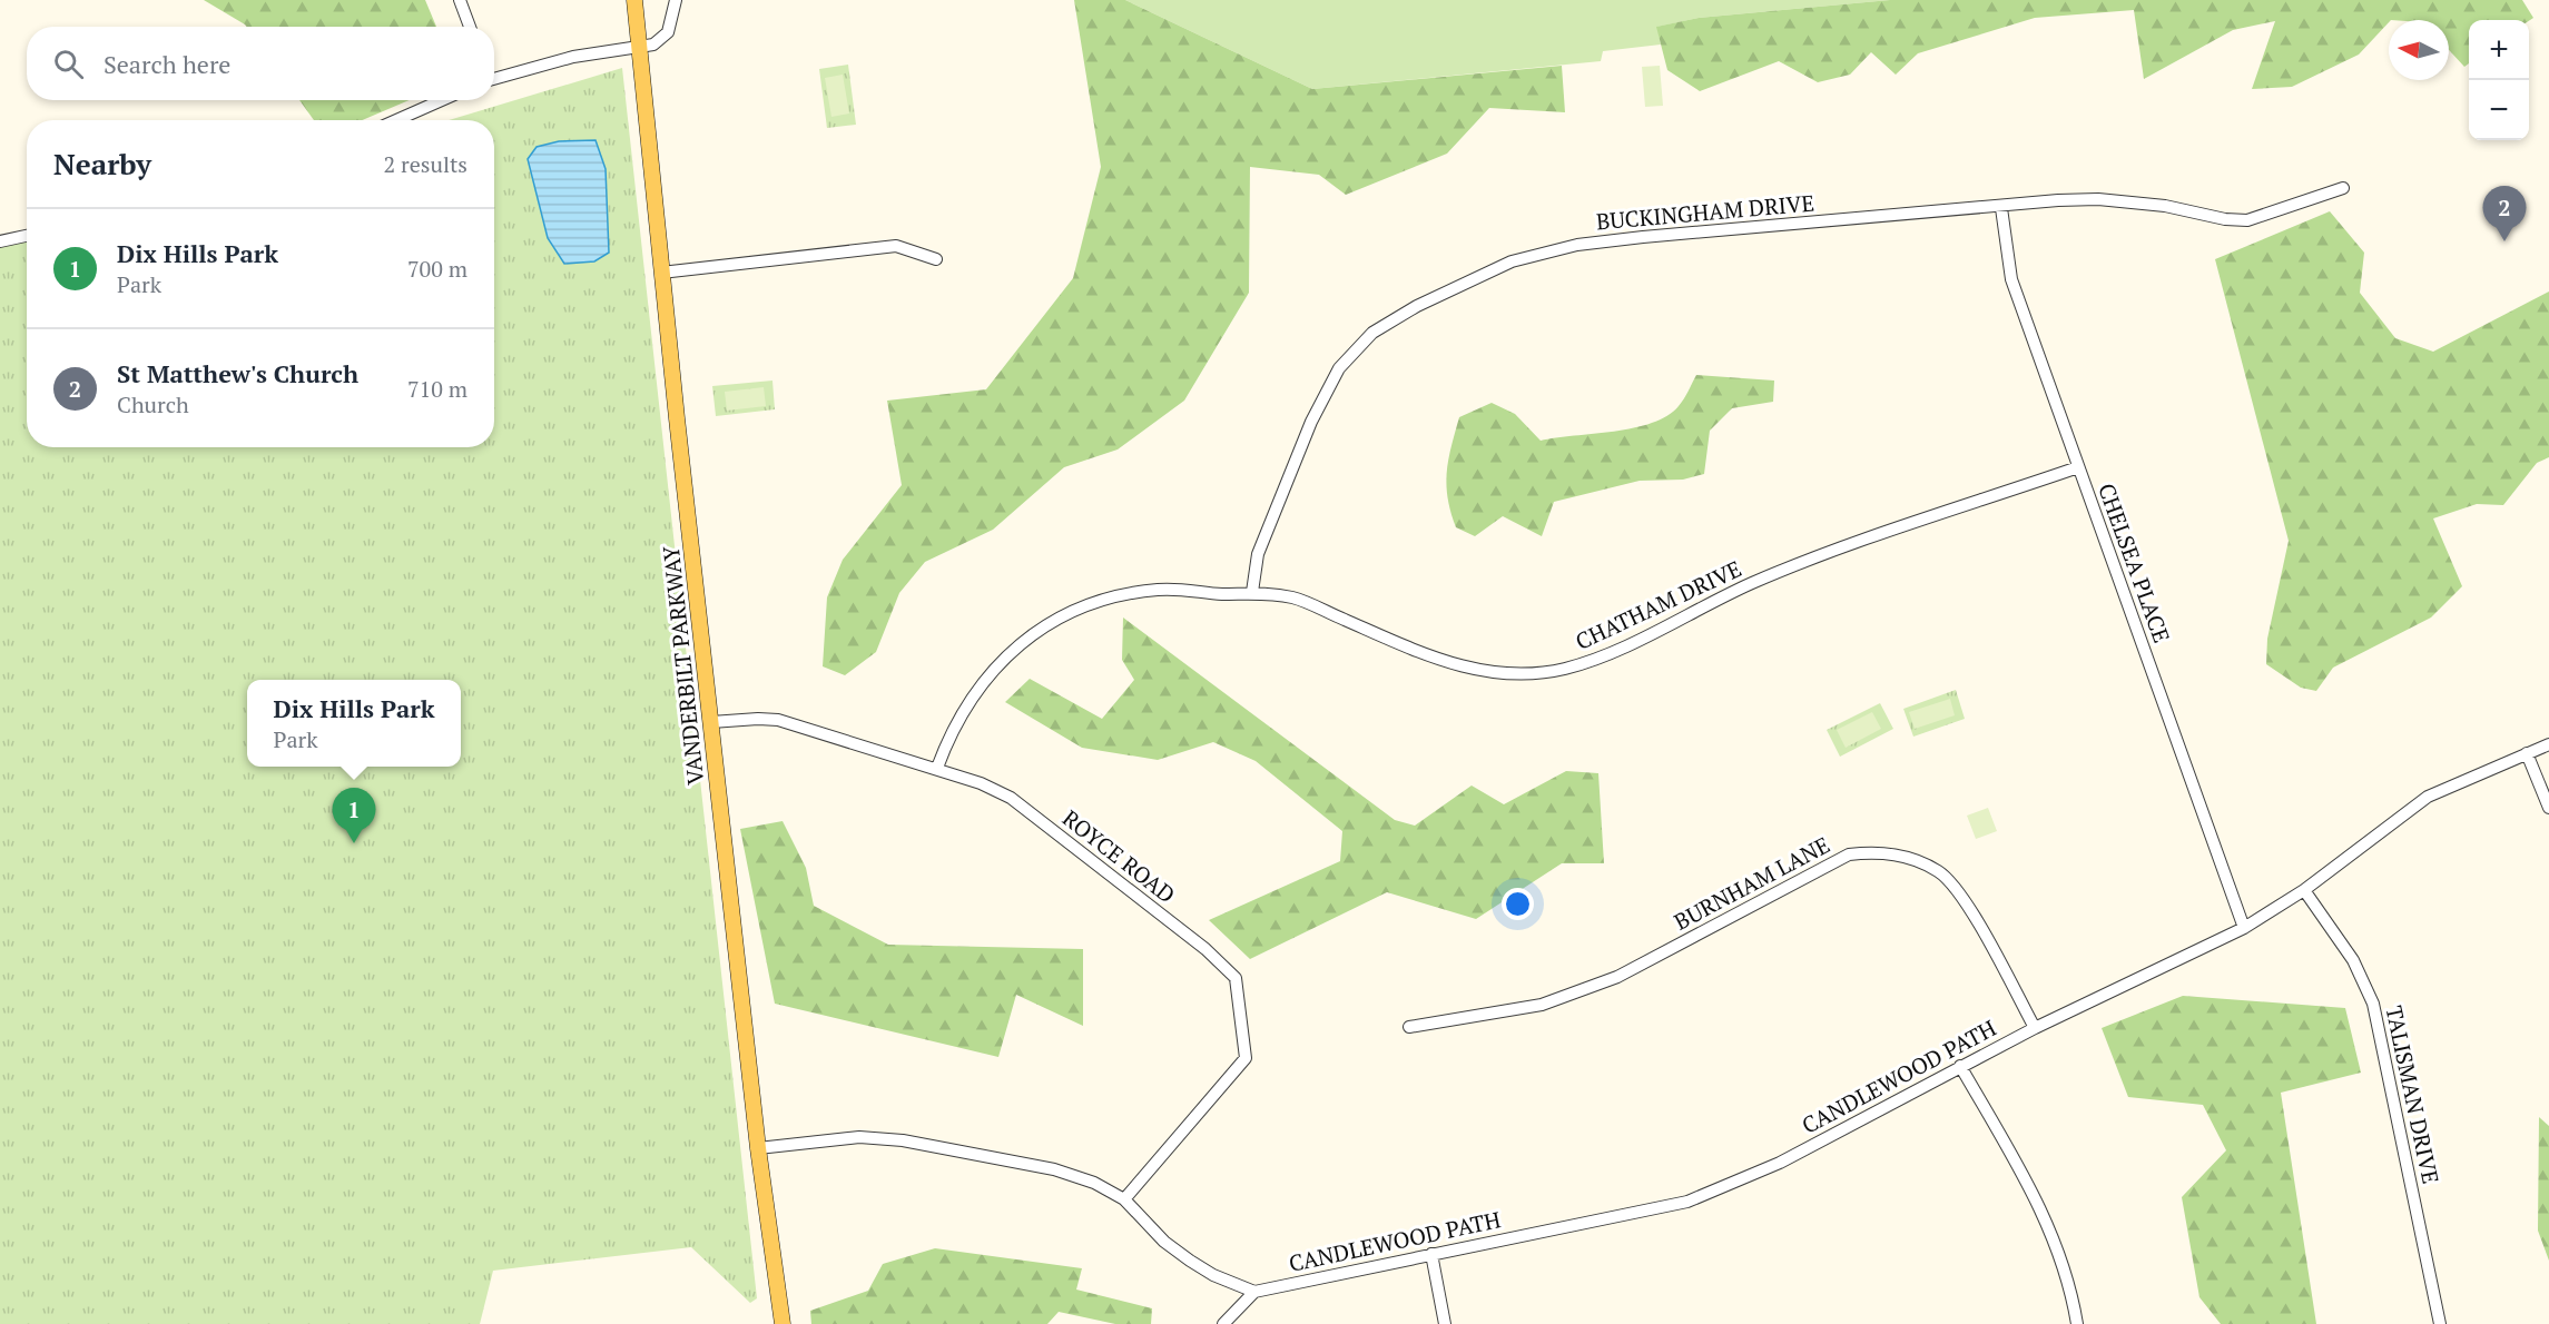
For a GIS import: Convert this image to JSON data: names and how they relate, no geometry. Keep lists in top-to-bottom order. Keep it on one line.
{"streets":{"main road":["VANDERBILT PARKWAY"],"street":["BUCKINGHAM DRIVE","CHELSEA PLACE","CHATHAM DRIVE","ROYCE ROAD","BURNHAM LANE","CANDLEWOOD PATH","TALISMAN DRIVE"]},"crossings":[["BUCKINGHAM DRIVE","CHELSEA PLACE"],["BUCKINGHAM DRIVE","CHATHAM DRIVE"],["CHELSEA PLACE","CHATHAM DRIVE"],["CHELSEA PLACE","CANDLEWOOD PATH"],["CHATHAM DRIVE","ROYCE ROAD"],["VANDERBILT PARKWAY","ROYCE ROAD"],["BURNHAM LANE","CANDLEWOOD PATH"],["CANDLEWOOD PATH","TALISMAN DRIVE"]],"north":"left","page":{"map_buttons":["+","−"],"search":"Search here","heading":["Nearby","2 results"],"pins":["2","1"],"list":[{"mark":"1","name":"Dix Hills Park","note":"Park","value":"700 m"},{"mark":"2","name":"St Matthew's Church","note":"Church","value":"710 m"}],"popup":["Dix Hills Park","Park"]}}
